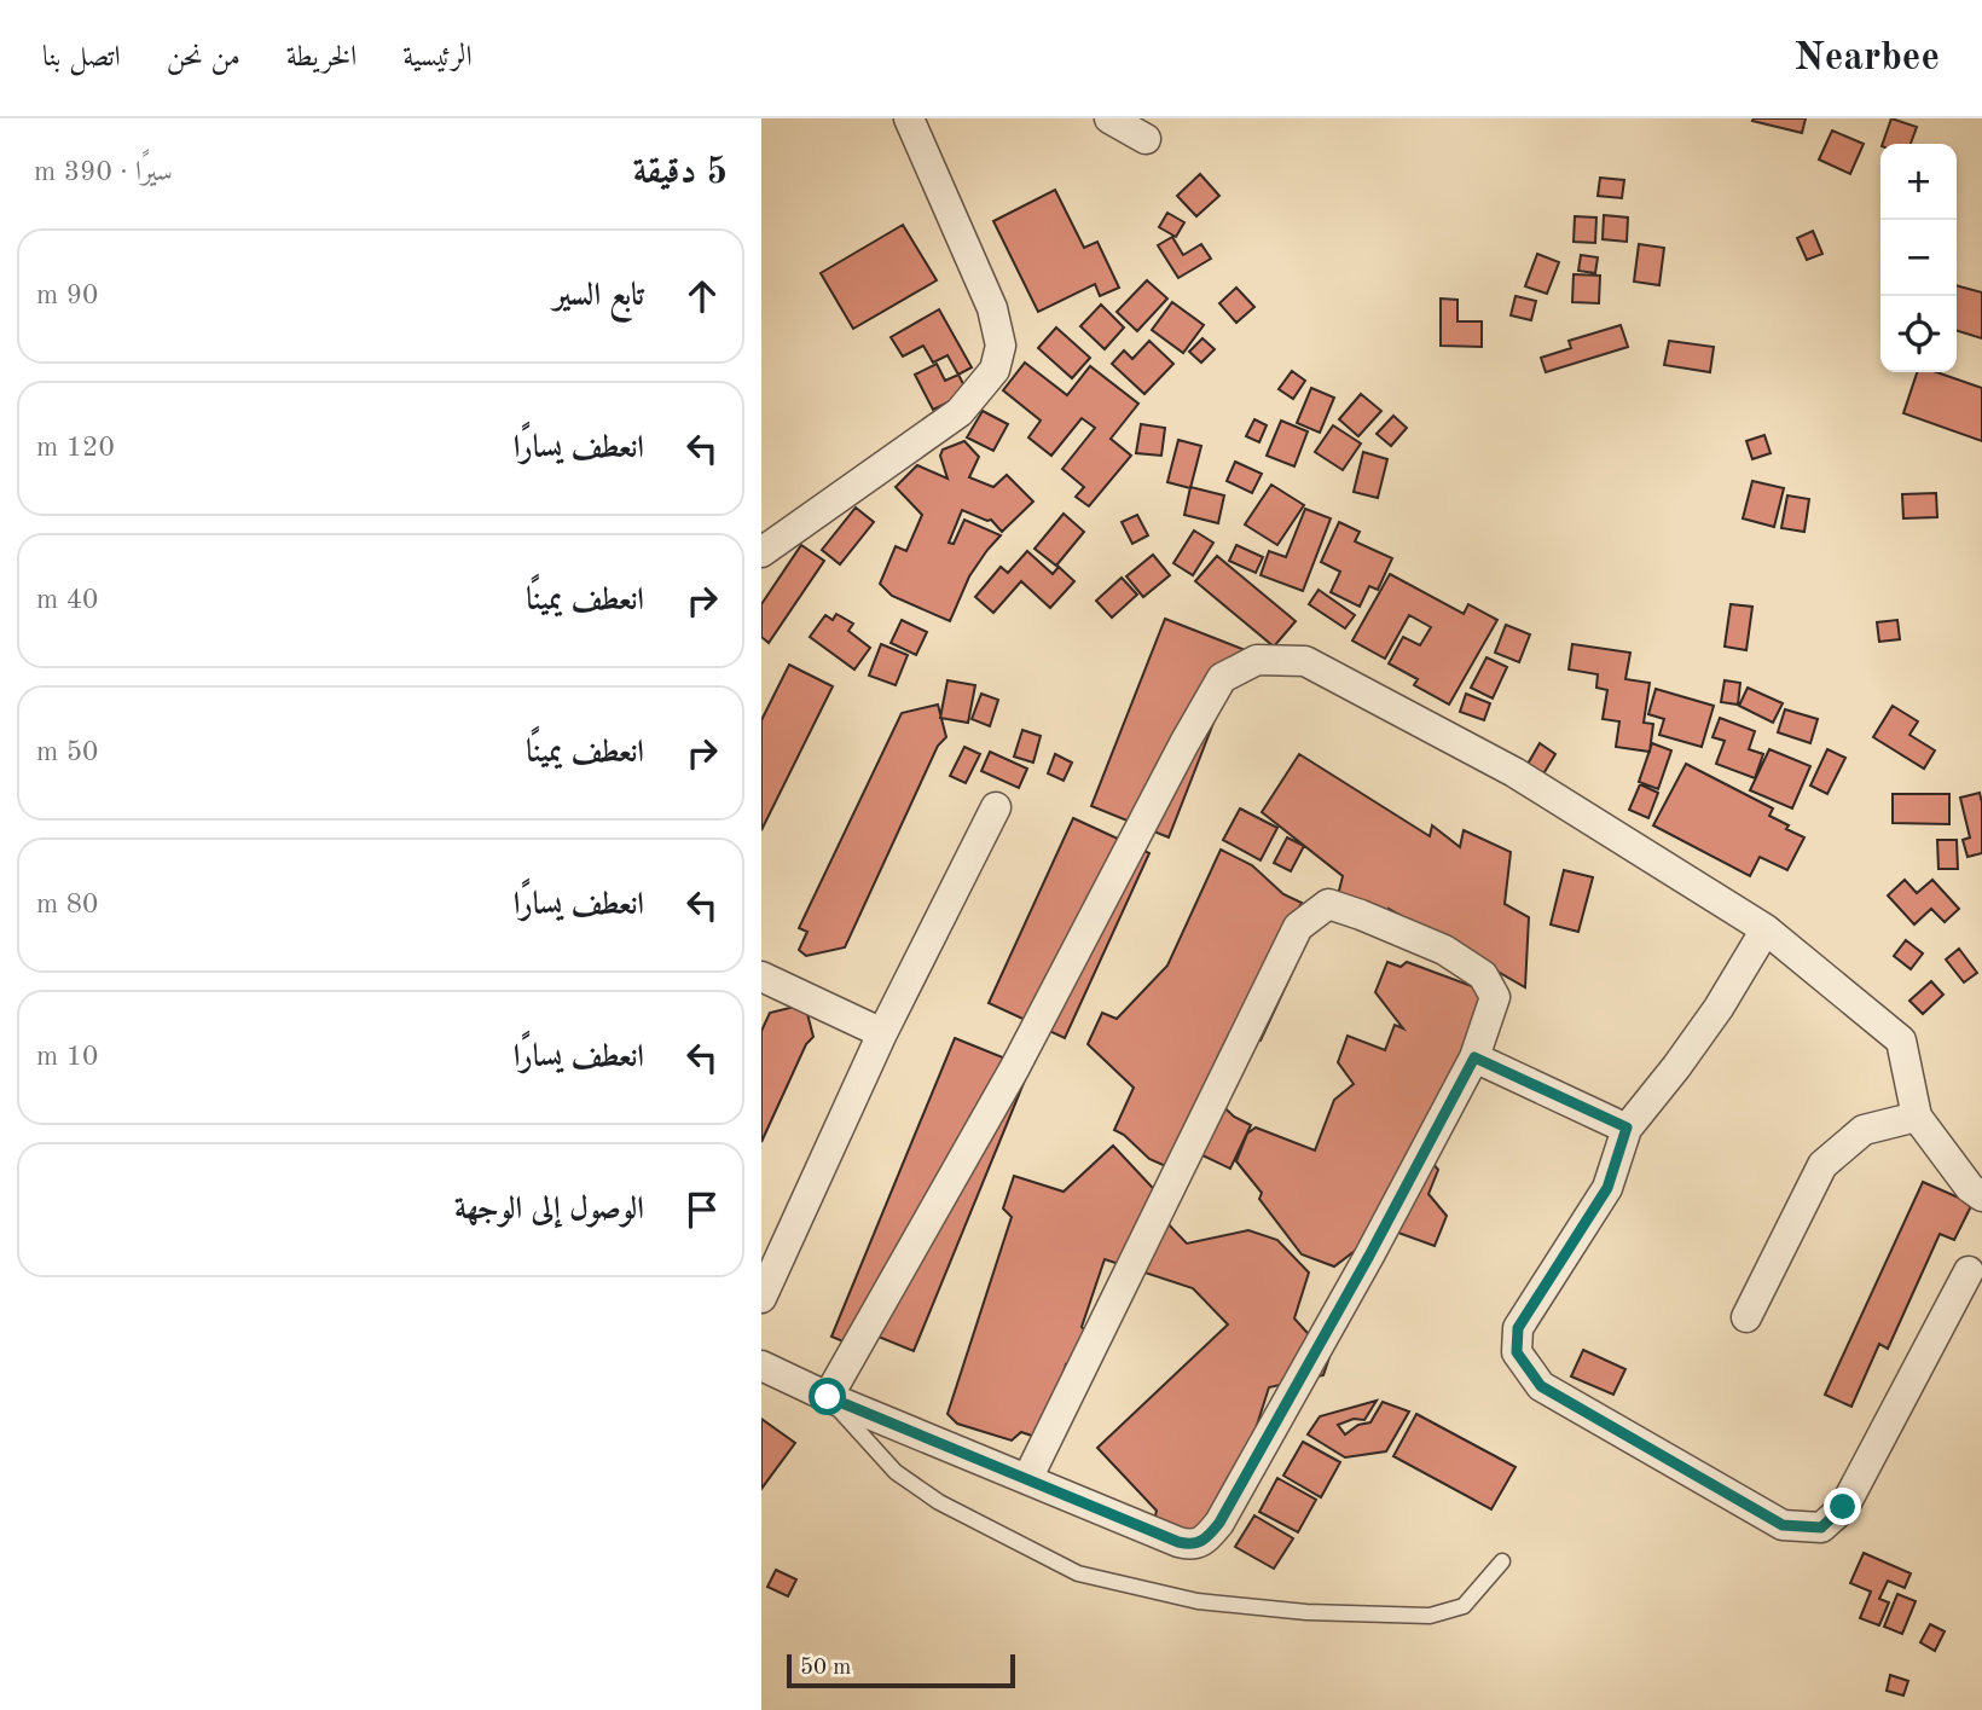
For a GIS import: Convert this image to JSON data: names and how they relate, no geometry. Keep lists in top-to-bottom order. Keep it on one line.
{"scale_bar":"50 m","page":{"header":"Nearbee","nav":["الرئيسية","الخريطة","من نحن","اتصل بنا"],"heading":["5 دقيقة","سيرًا · 390 m"],"map_buttons":["+","−"],"list":[["تابع السير","90 m"],["انعطف يسارًا","120 m"],["انعطف يمينًا","40 m"],["انعطف يمينًا","50 m"],["انعطف يسارًا","80 m"],["انعطف يسارًا","10 m"],"الوصول إلى الوجهة"],"scale":"50 m"}}
